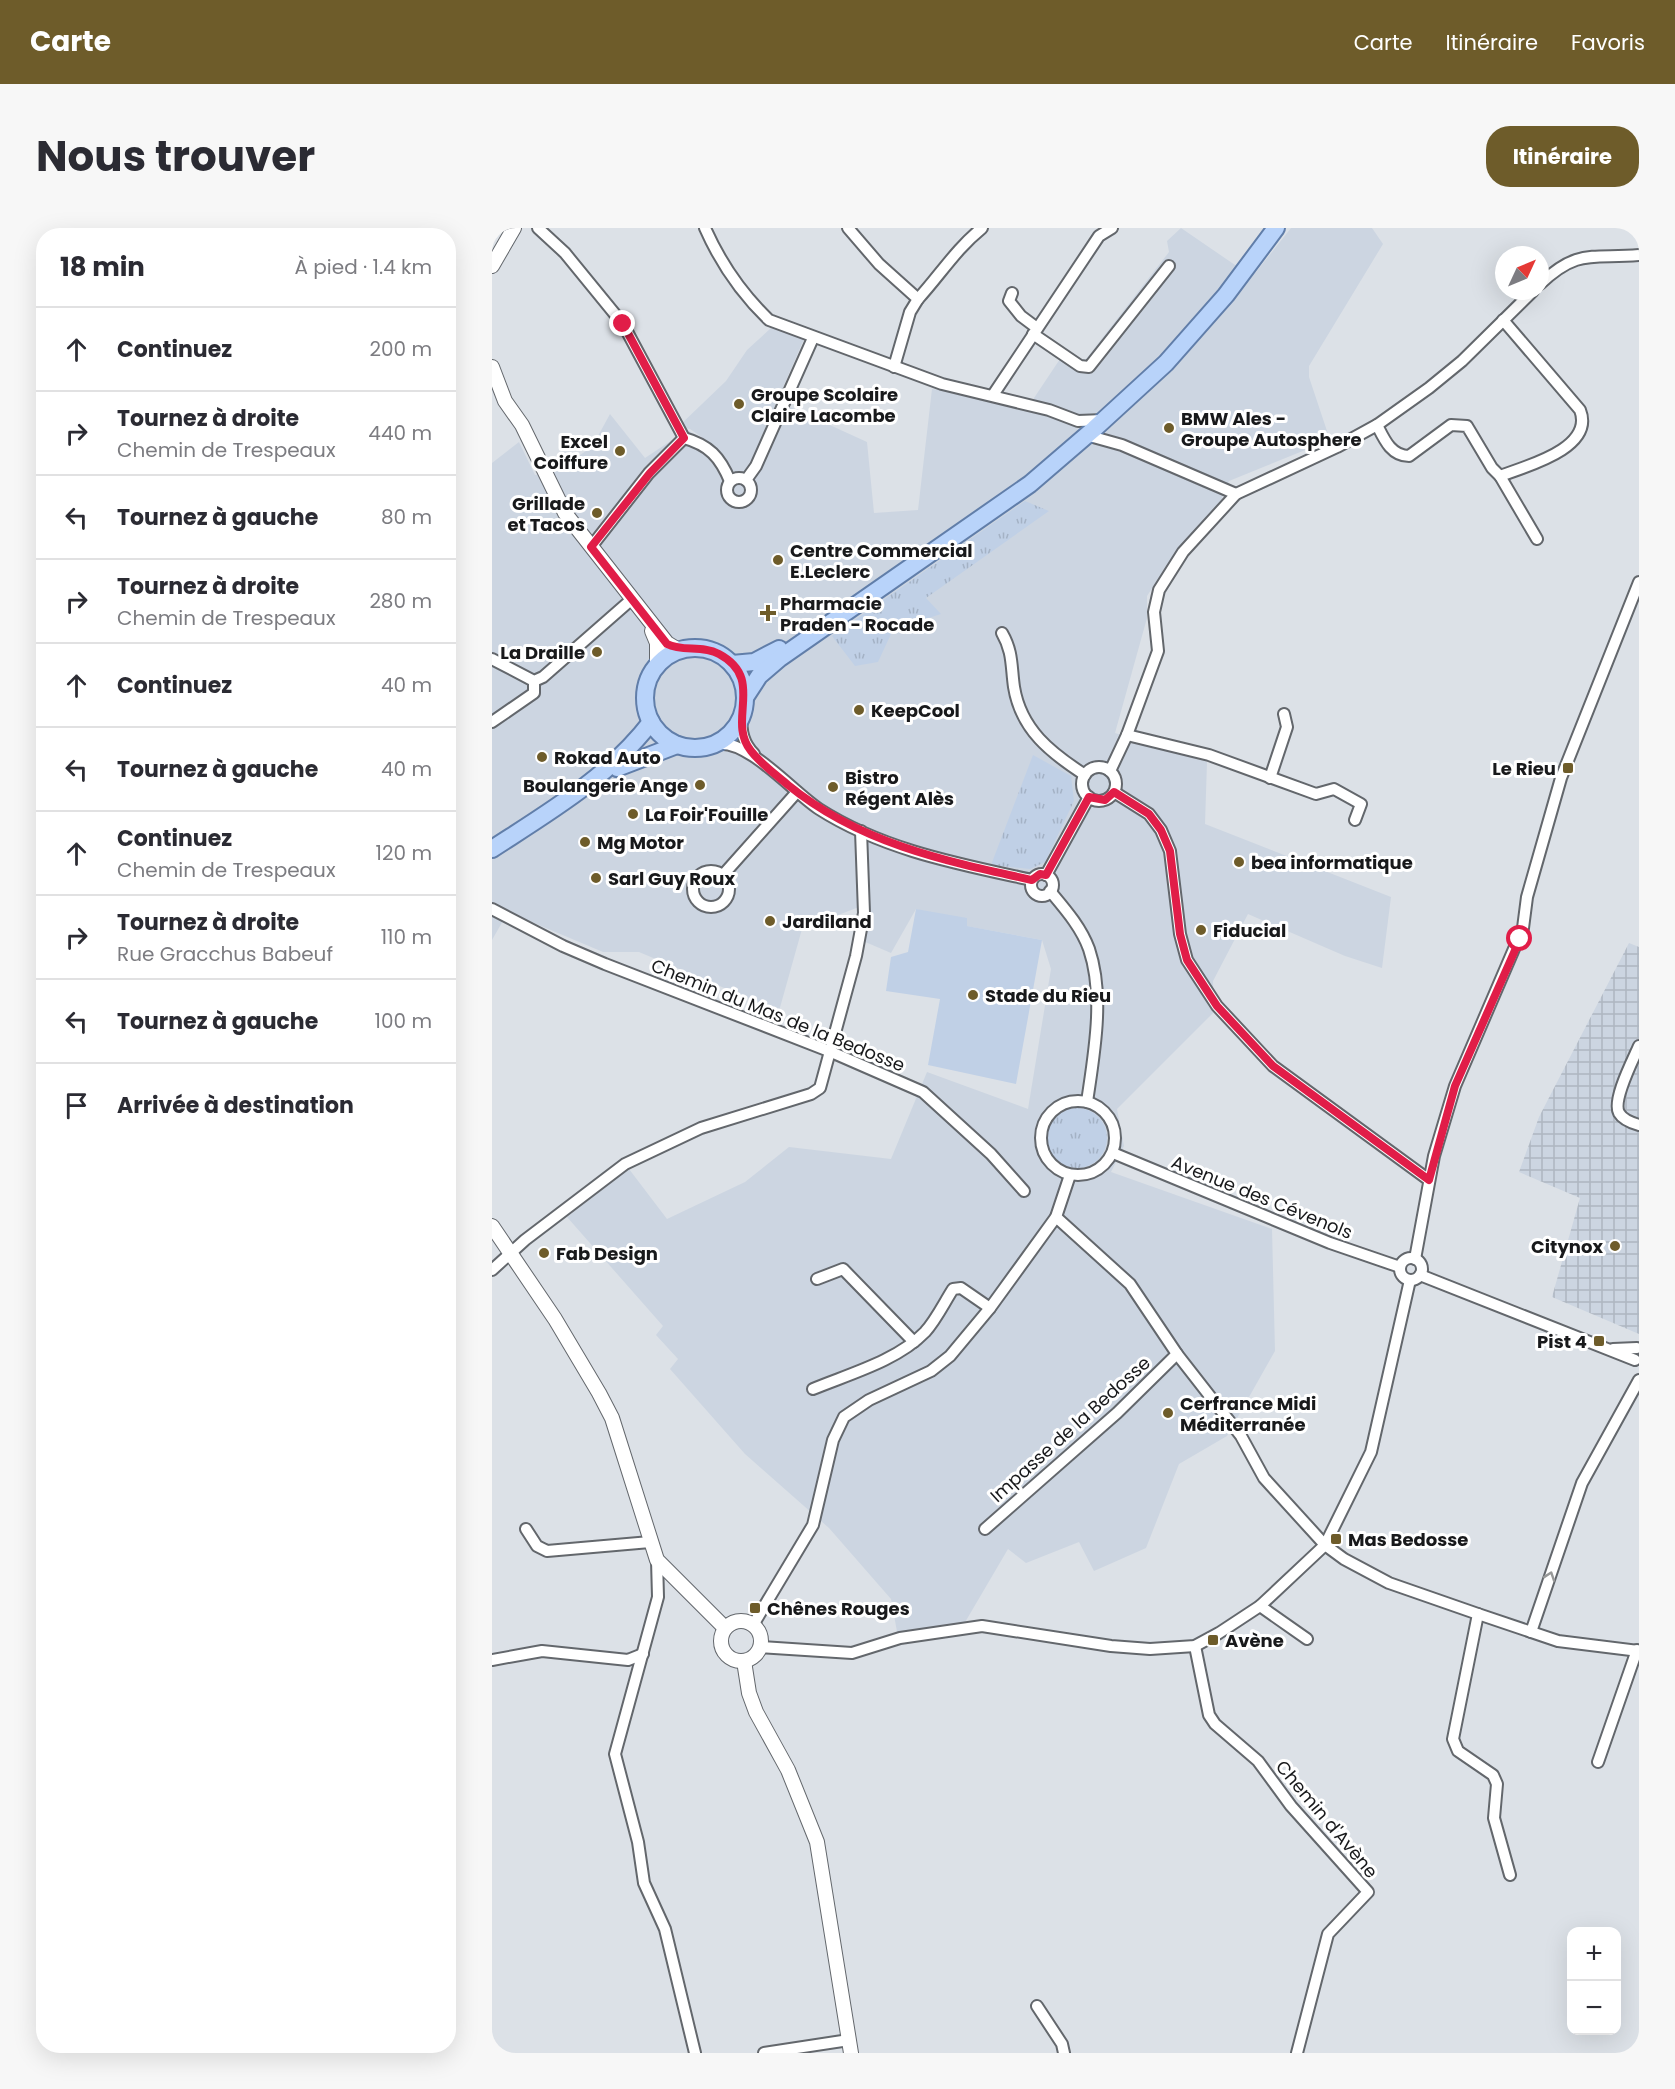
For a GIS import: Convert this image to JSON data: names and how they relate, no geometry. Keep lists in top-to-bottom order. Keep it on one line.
{"streets":{"street":["Chemin du Mas de la Bedosse","Avenue des Cévenols","Impasse de la Bedosse","Chemin d'Avène"]},"places":{"other":["Groupe Scolaire Claire Lacombe","BMW Ales - Groupe Autosphere","Excel Coiffure","Grillade et Tacos","Centre Commercial E.Leclerc","La Draille","KeepCool","Rokad Auto","Boulangerie Ange","Bistro Régent Alès","La Foir'Fouille","Mg Motor","bea informatique","Sarl Guy Roux","Jardiland","Fiducial","Stade du Rieu","Citynox","Fab Design","Cerfrance Midi Méditerranée"],"health":["Pharmacie Praden - Rocade"],"transit":["Le Rieu","Pist 4","Mas Bedosse","Chênes Rouges","Avène"]},"north":"top right","page":{"header":"Carte","nav":["Carte","Itinéraire","Favoris"],"title":"Nous trouver","buttons":"Itinéraire","heading":["18 min","À pied · 1.4 km"],"list":[["Continuez","200 m"],["Tournez à droite","Chemin de Trespeaux","440 m"],["Tournez à gauche","80 m"],["Tournez à droite","Chemin de Trespeaux","280 m"],["Continuez","40 m"],["Tournez à gauche","40 m"],["Continuez","Chemin de Trespeaux","120 m"],["Tournez à droite","Rue Gracchus Babeuf","110 m"],["Tournez à gauche","100 m"],"Arrivée à destination"],"map_buttons":["+","−"]}}
